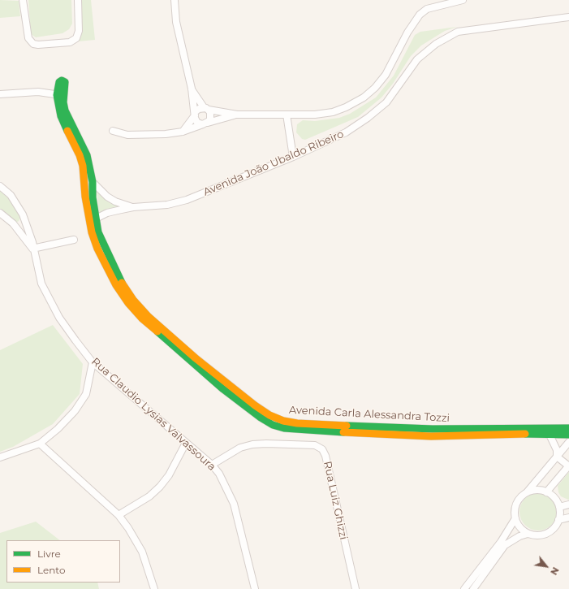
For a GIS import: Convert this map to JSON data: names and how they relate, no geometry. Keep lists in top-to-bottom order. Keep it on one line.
{"streets":{"street":["Avenida João Ubaldo Ribeiro","Rua Claudio Lysias Valvassoura","Avenida Carla Alessandra Tozzi","Rua Luiz Ghizzi"]},"crossings":[["Avenida João Ubaldo Ribeiro","Avenida Carla Alessandra Tozzi"],["Rua Claudio Lysias Valvassoura","Rua Luiz Ghizzi"]],"legend":["Livre","Lento"],"north":"bottom right"}
